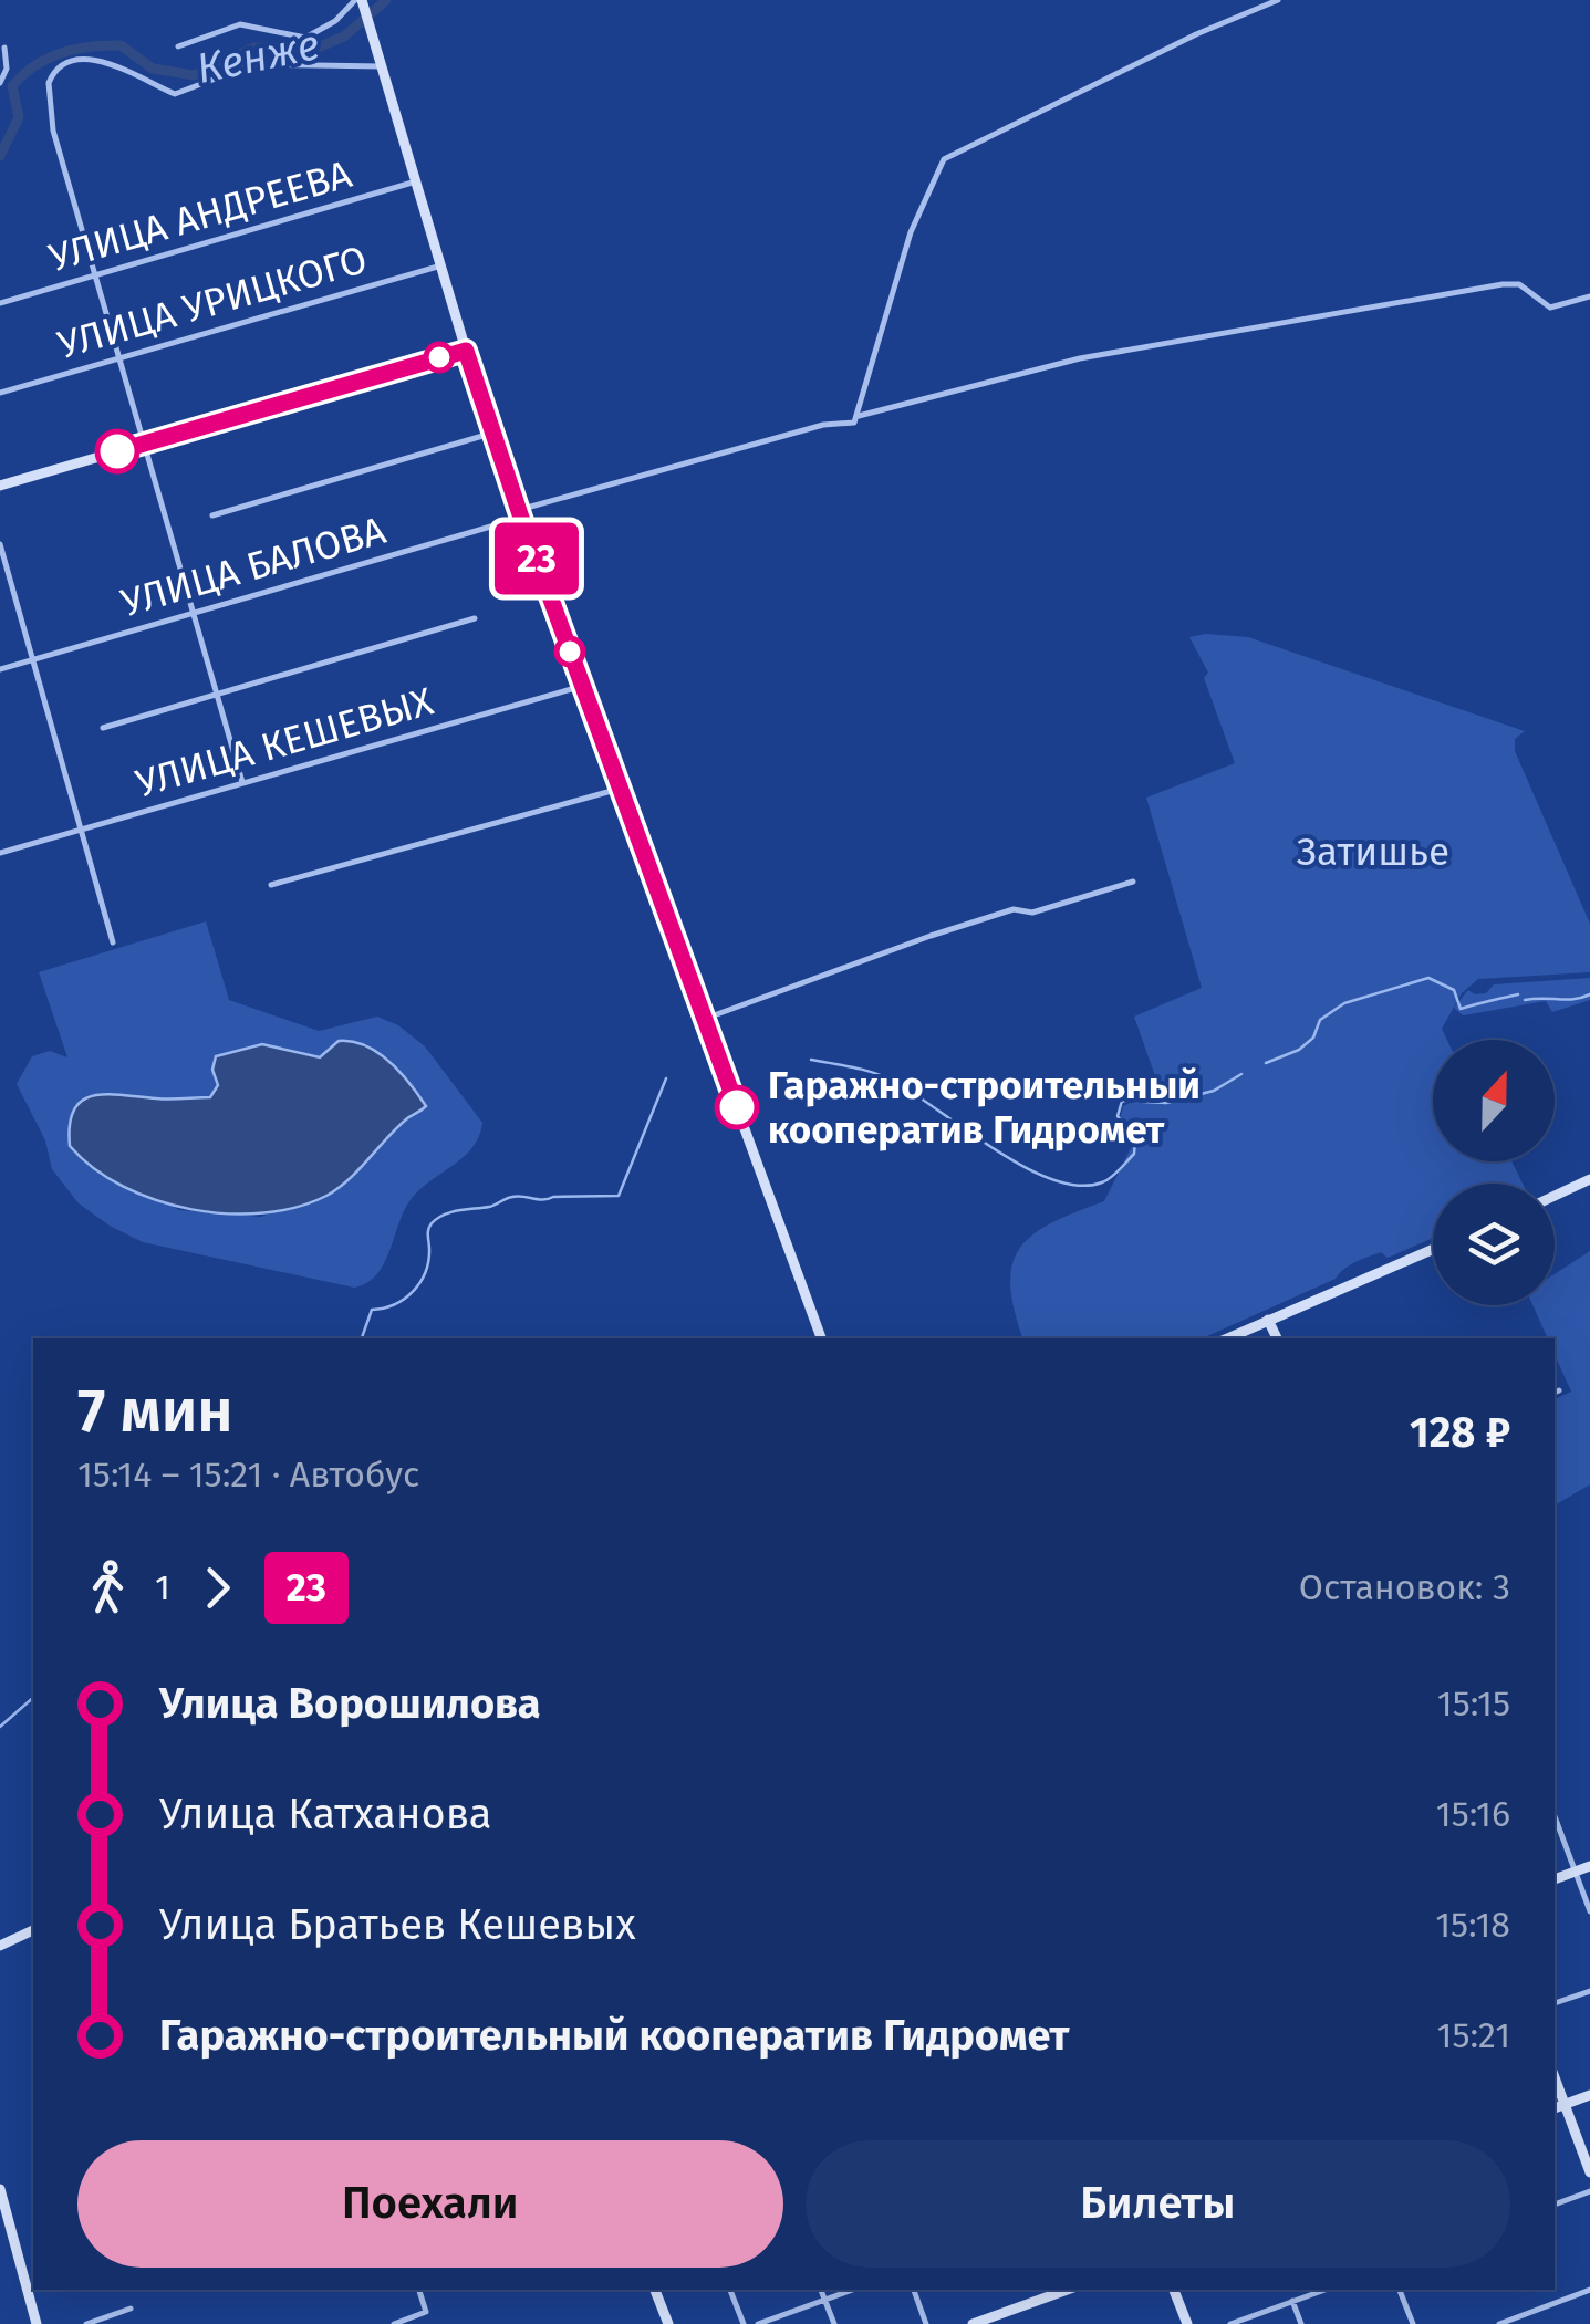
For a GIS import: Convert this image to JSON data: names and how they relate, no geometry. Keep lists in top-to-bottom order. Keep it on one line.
{"streets":{"street":["УЛИЦА АНДРЕЕВА","УЛИЦА УРИЦКОГО","УЛИЦА БАЛОВА","УЛИЦА КЕШЕВЫХ"]},"water":["Кенже"],"parks":["Затишье"],"places":["Гаражно-строительный кооператив Гидромет"],"lines":["bus line 23"],"north":"top","page":{"on_map":"23","heading":["7 мин","15:14 – 15:21 · Автобус","128 ₽"],"legs":["1","23","Остановок: 3"],"list":[{"name":"Улица Ворошилова","value":"15:15"},{"name":"Улица Катханова","value":"15:16"},{"name":"Улица Братьев Кешевых","value":"15:18"},{"name":"Гаражно-строительный кооператив Гидромет","value":"15:21"}],"buttons":["Поехали","Билеты"]}}
